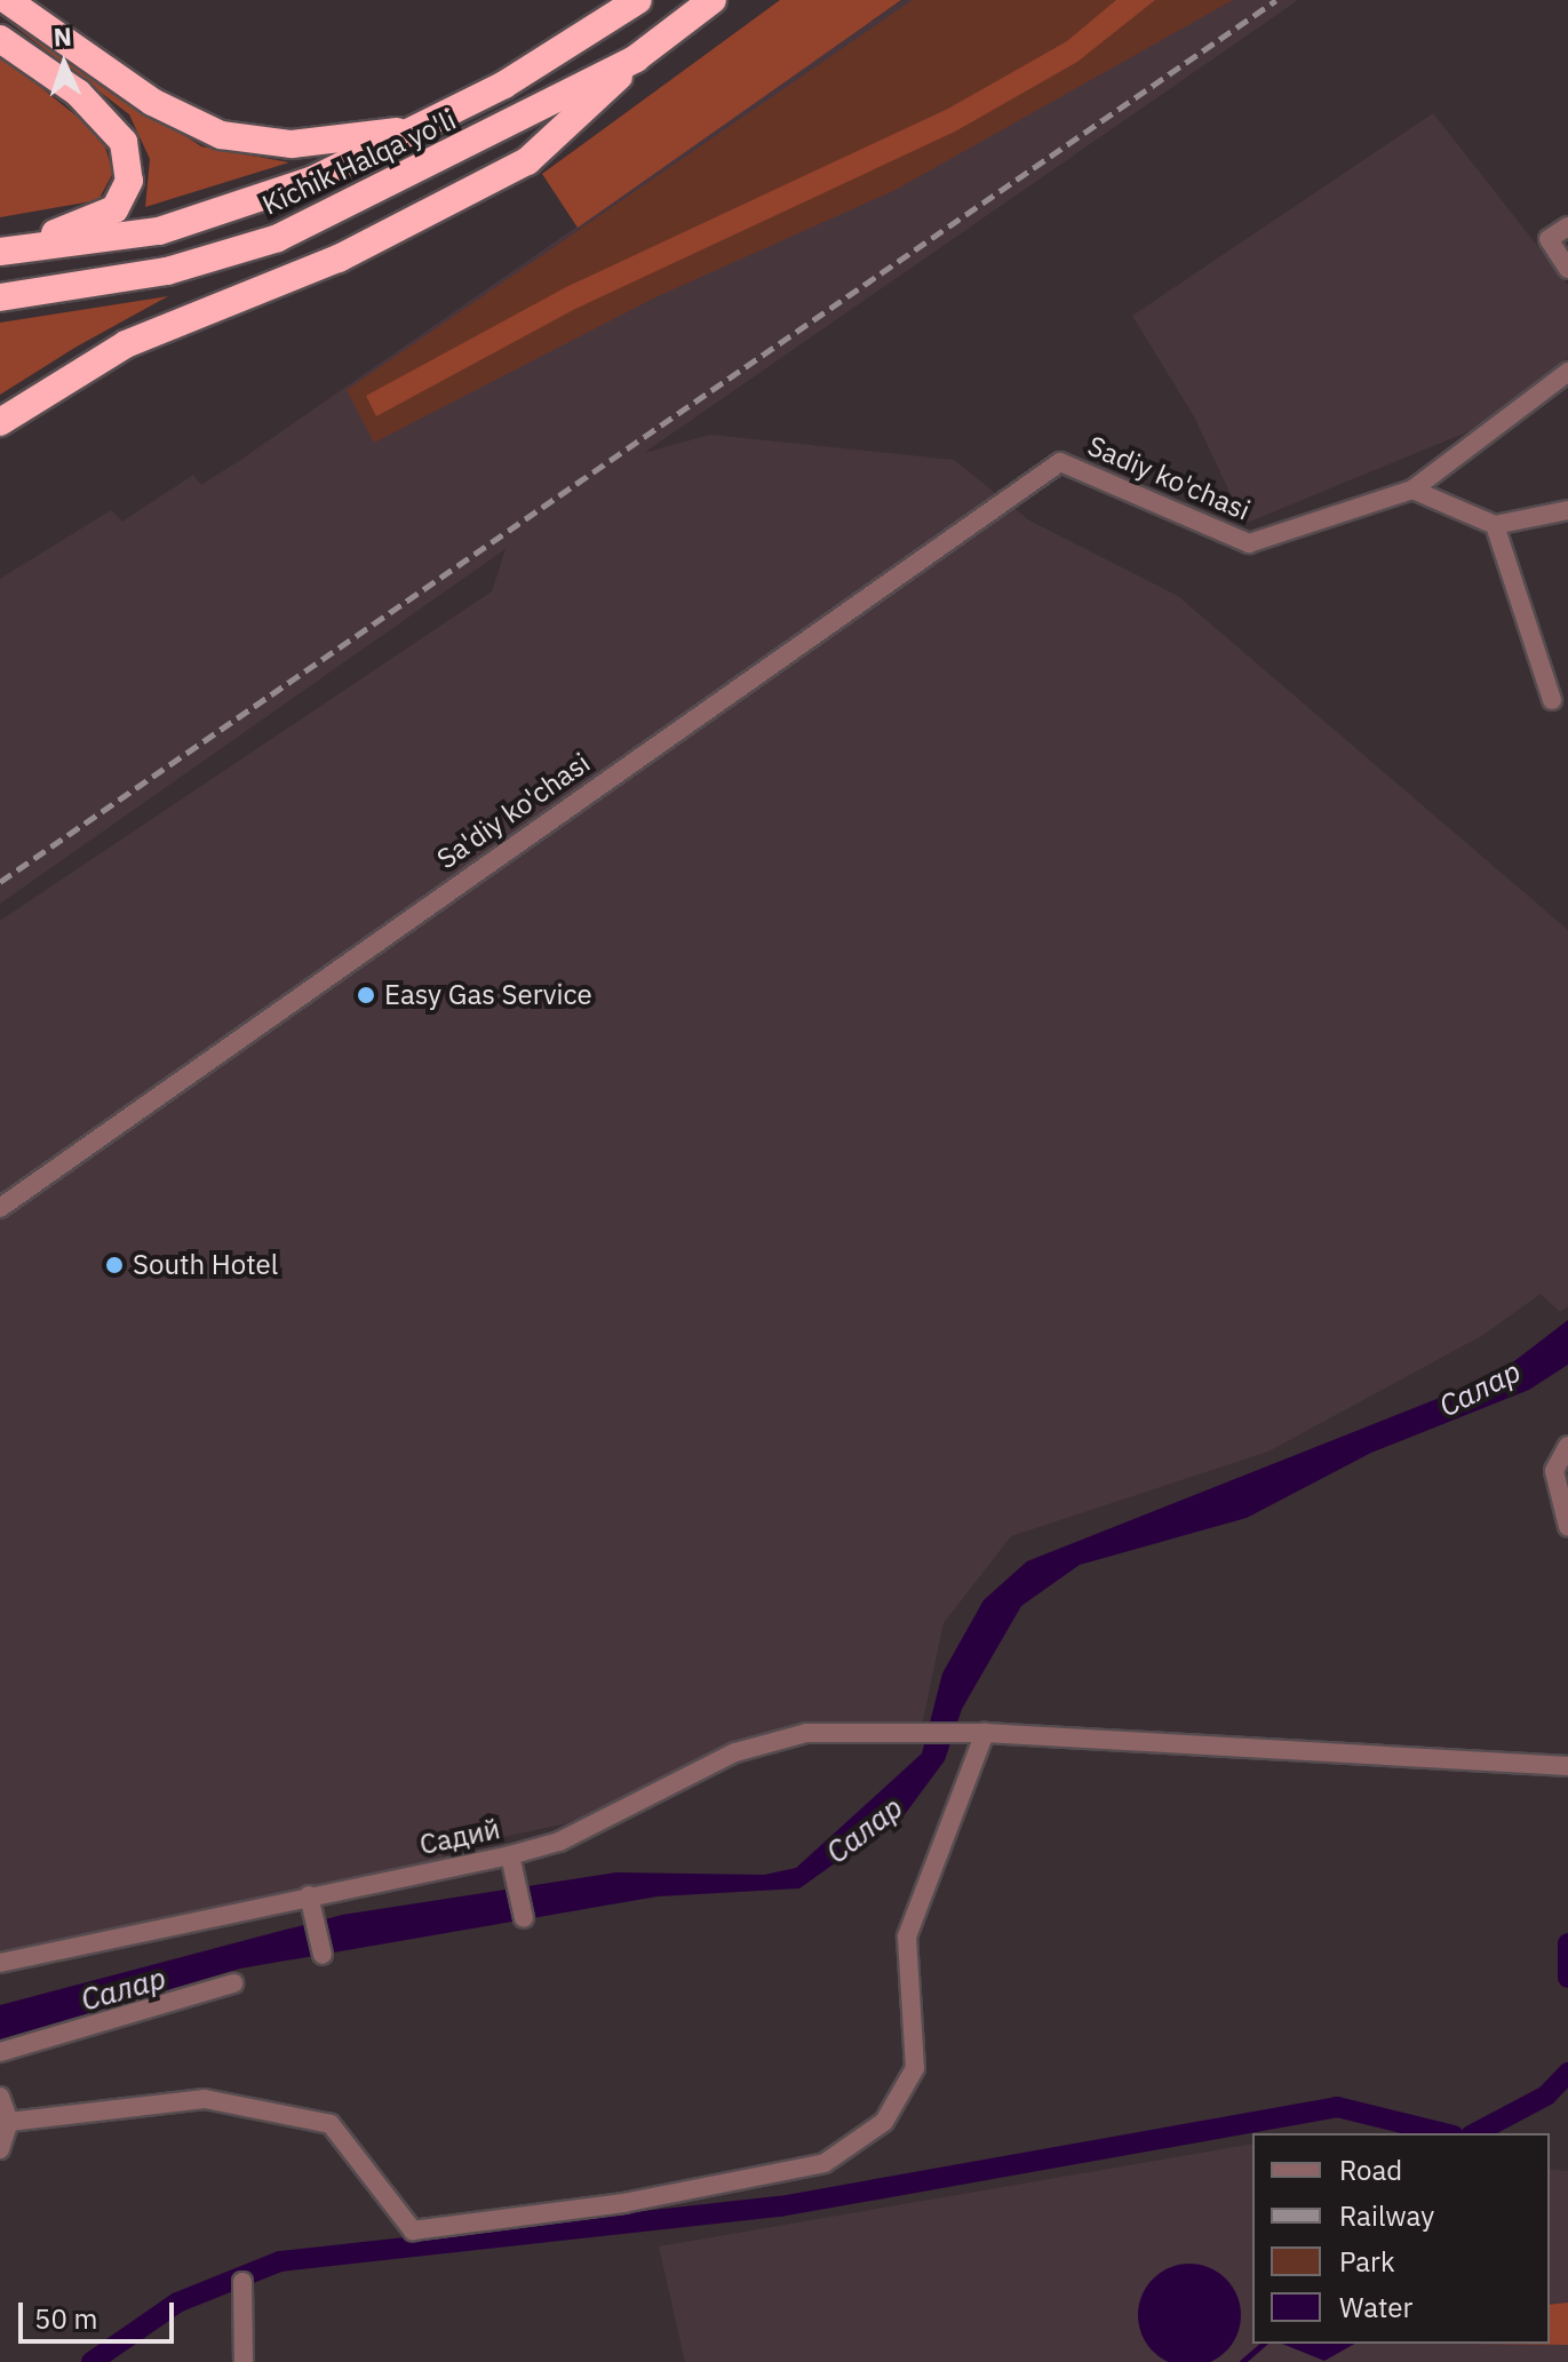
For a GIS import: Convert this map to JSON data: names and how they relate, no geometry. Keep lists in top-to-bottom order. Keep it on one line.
{"streets":{"highway":["Kichik Halqa yo'li"],"street":["Sadiy ko'chasi","Sa'diy ko'chasi","Садий"]},"crossings":[["Sadiy ko'chasi","Sa'diy ko'chasi"]],"water":["Салар"],"places":["Easy Gas Service","South Hotel"],"legend":["Road","Railway","Park","Water"],"scale_bar":"50 m","north":"top"}
